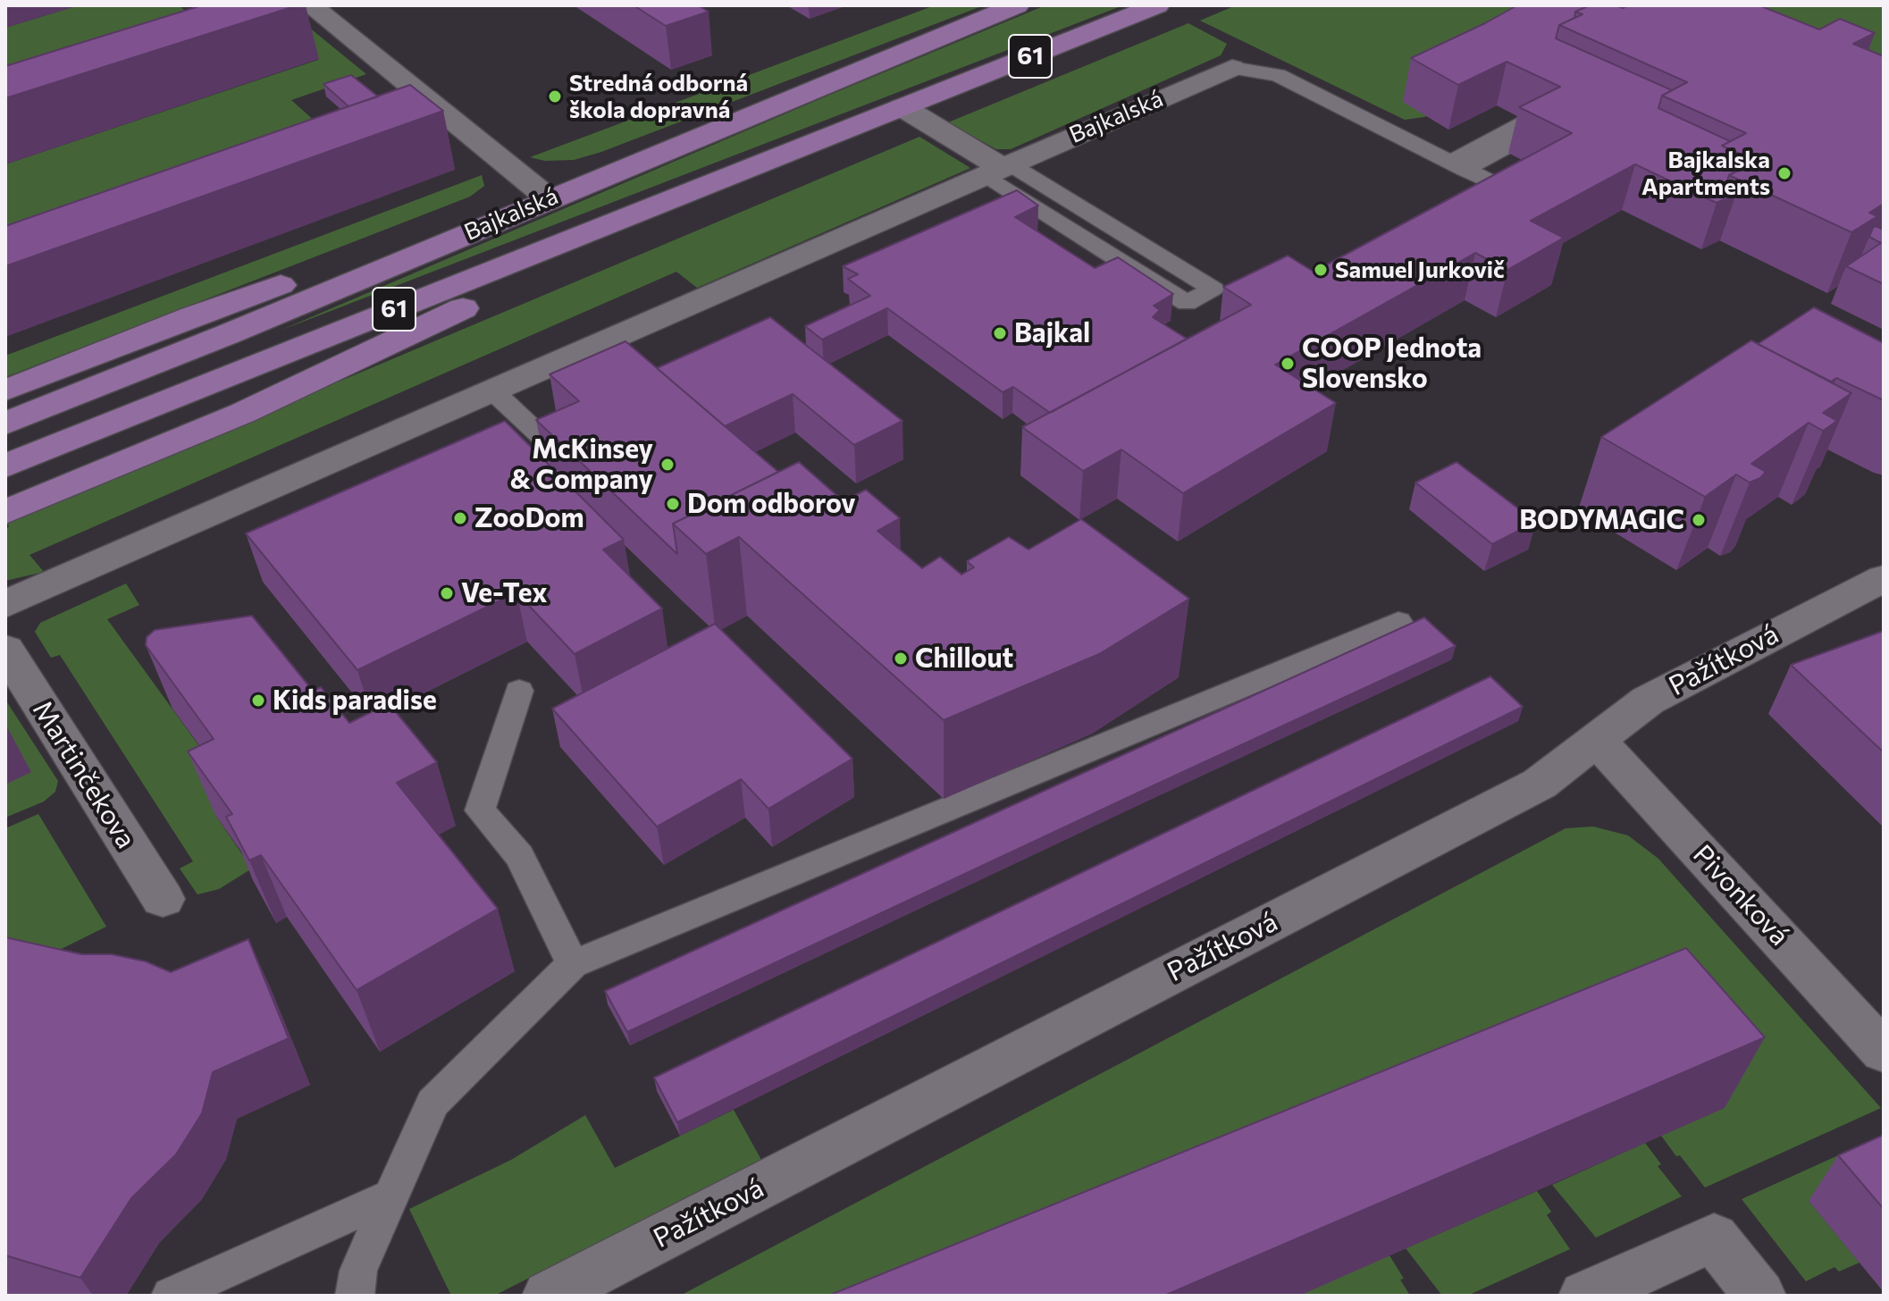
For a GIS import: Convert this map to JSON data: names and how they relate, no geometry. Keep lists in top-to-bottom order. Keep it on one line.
{"streets":{"main road":["61","Bajkalská"],"street":["Pažítková","Martinčekova","Pivonková"]},"crossings":[["Pažítková","Pivonková"]],"places":["Stredná odborná škola dopravná","Bajkalska Apartments","Samuel Jurkovič","Bajkal","COOP Jednota Slovensko","McKinsey & Company","Dom odborov","ZooDom","BODYMAGIC","Ve-Tex","Chillout","Kids paradise"]}
